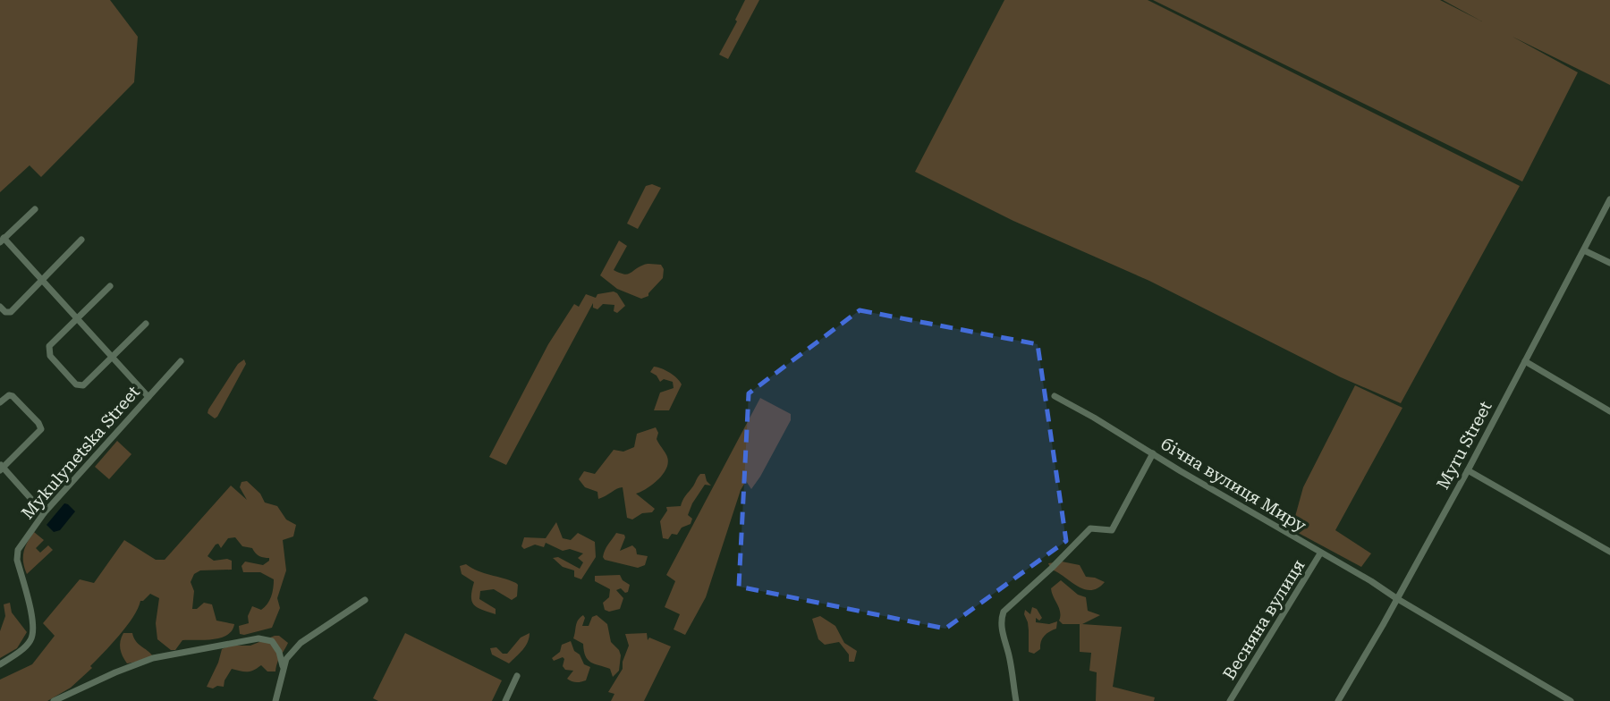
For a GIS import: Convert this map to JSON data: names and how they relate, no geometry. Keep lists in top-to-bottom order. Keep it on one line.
{"streets":{"street":["Myru Street","Mykulynetska Street","бічна вулиця Миру","Весняна вулиця"]},"crossings":[["Myru Street","бічна вулиця Миру"],["бічна вулиця Миру","Весняна вулиця"]]}
